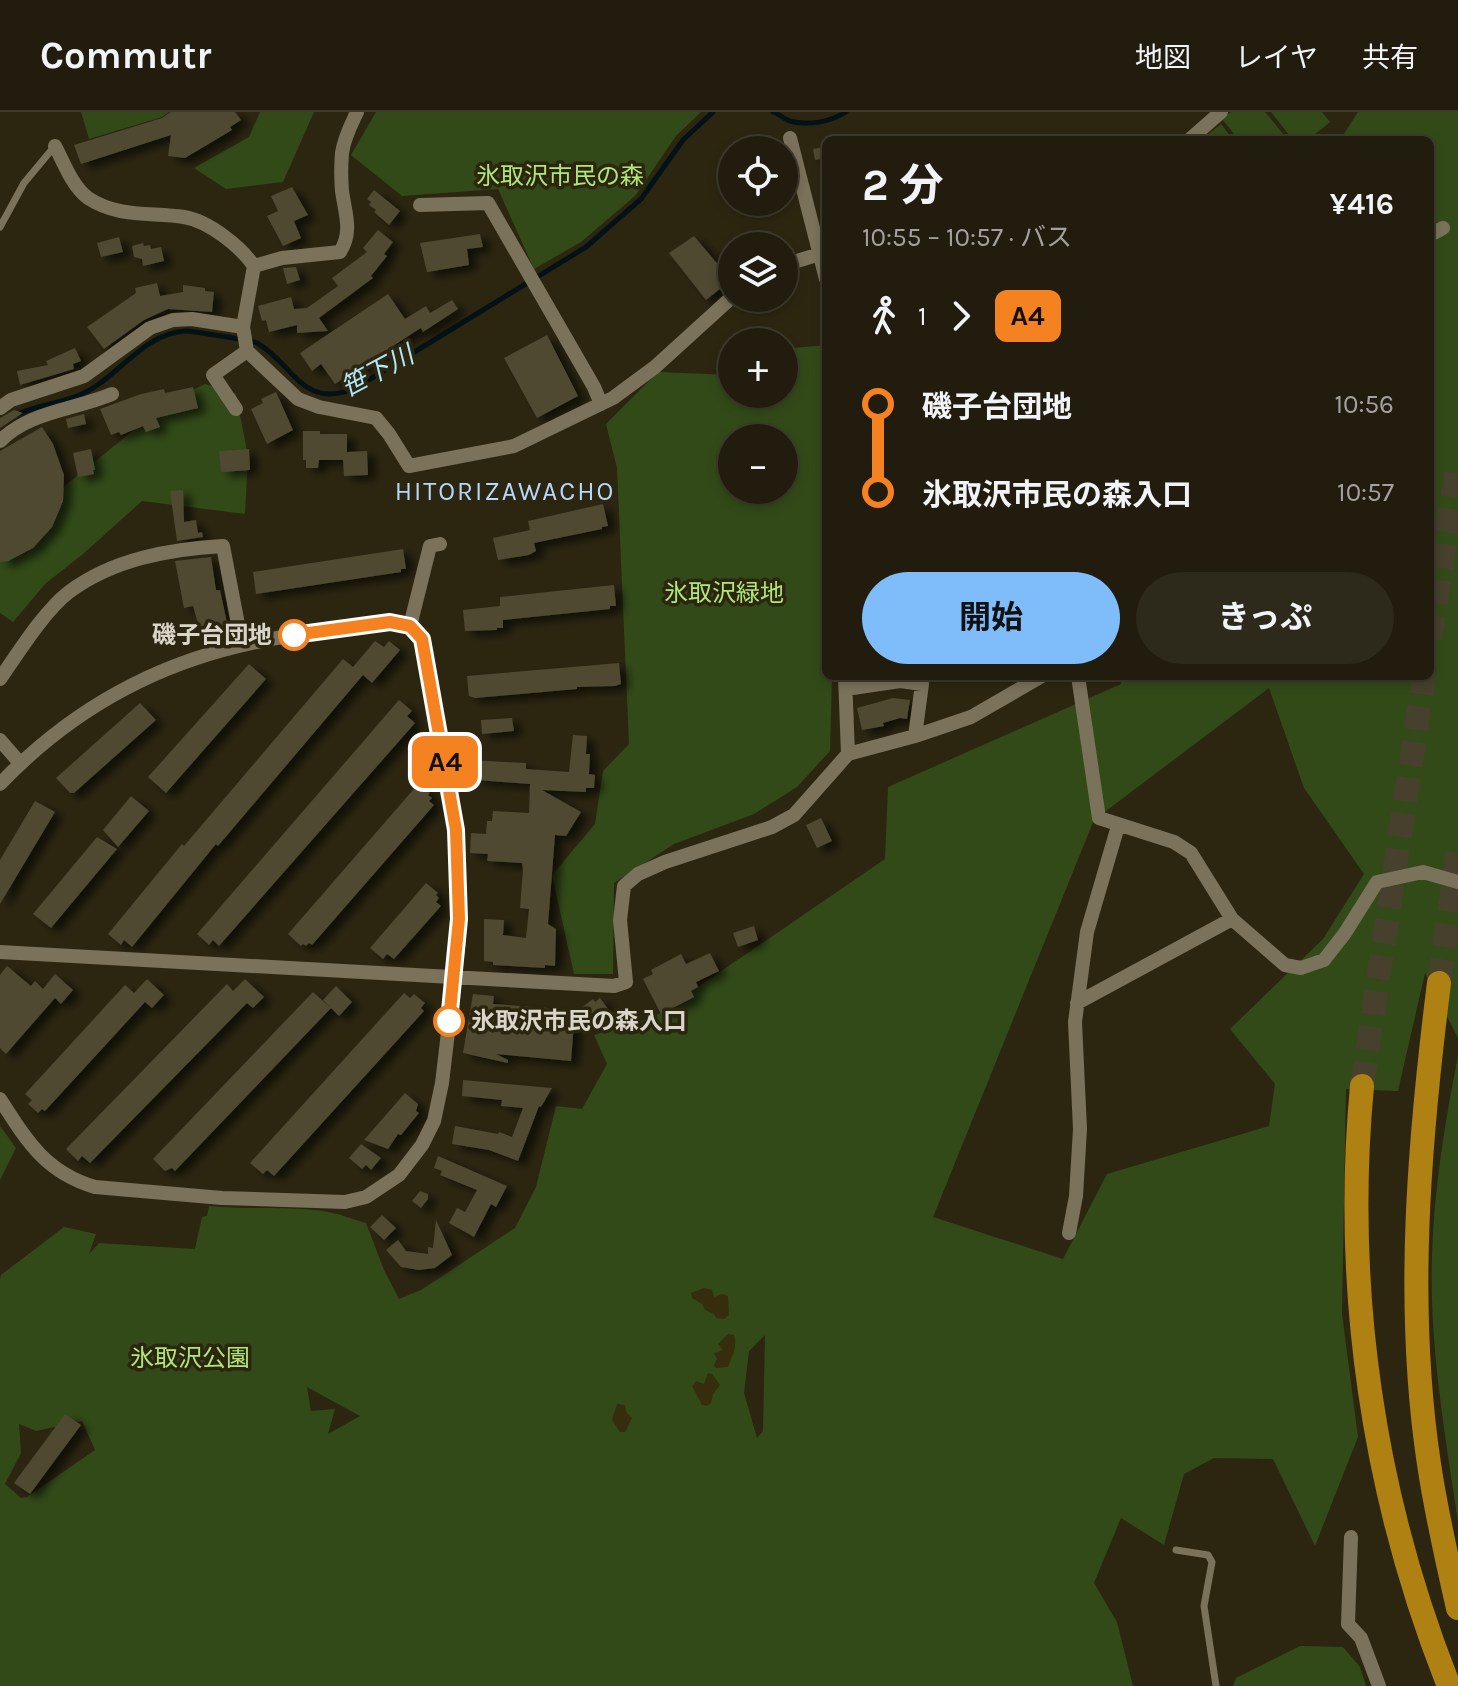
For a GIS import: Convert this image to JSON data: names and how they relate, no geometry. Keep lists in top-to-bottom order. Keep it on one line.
{"districts":["HITORIZAWACHO"],"water":["笹下川"],"parks":["氷取沢市民の森","氷取沢緑地","氷取沢公園"],"places":["磯子台団地","氷取沢市民の森入口"],"lines":["bus line A4"],"page":{"header":"Commutr","nav":["地図","レイヤ","共有"],"on_map":"A4","map_buttons":["+","−"],"heading":["2 分","10:55 – 10:57 · バス","¥416"],"legs":["1","A4"],"list":[{"name":"磯子台団地","value":"10:56"},{"name":"氷取沢市民の森入口","value":"10:57"}],"buttons":["開始","きっぷ"]}}
